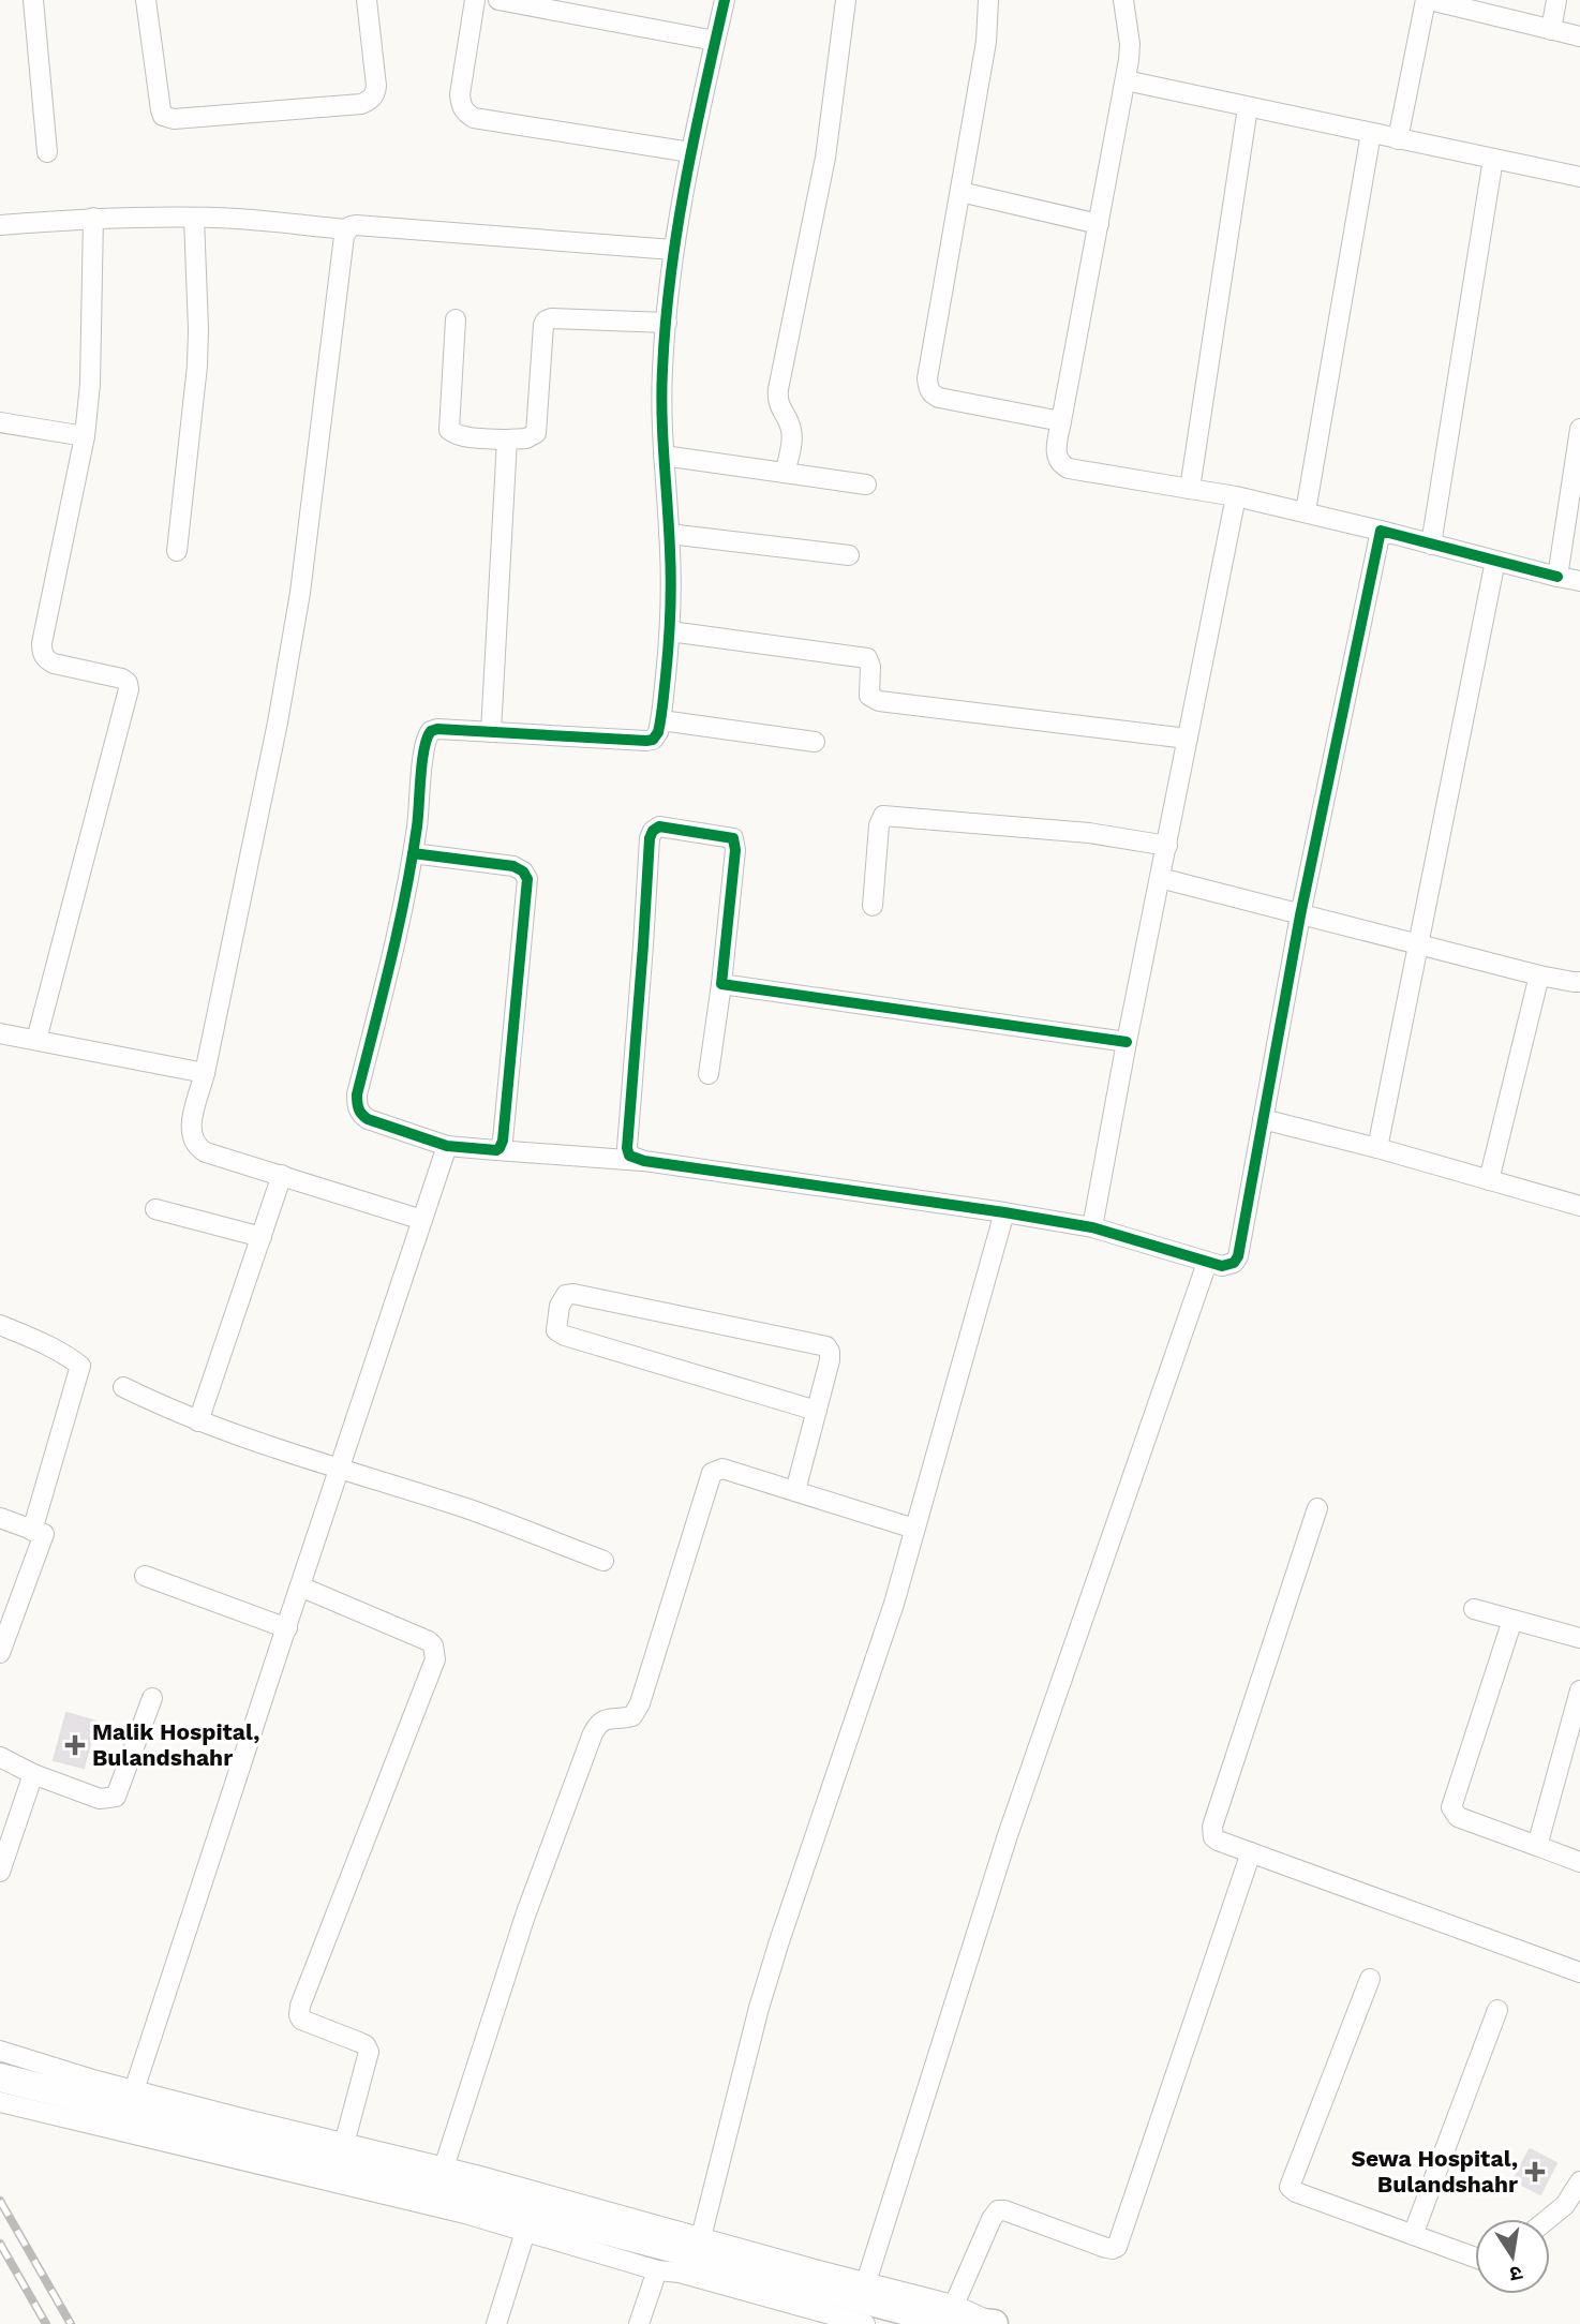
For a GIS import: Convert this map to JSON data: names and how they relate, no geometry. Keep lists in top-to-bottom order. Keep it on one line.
{"places":{"health":["Malik Hospital, Bulandshahr","Sewa Hospital, Bulandshahr"]},"north":"bottom"}
